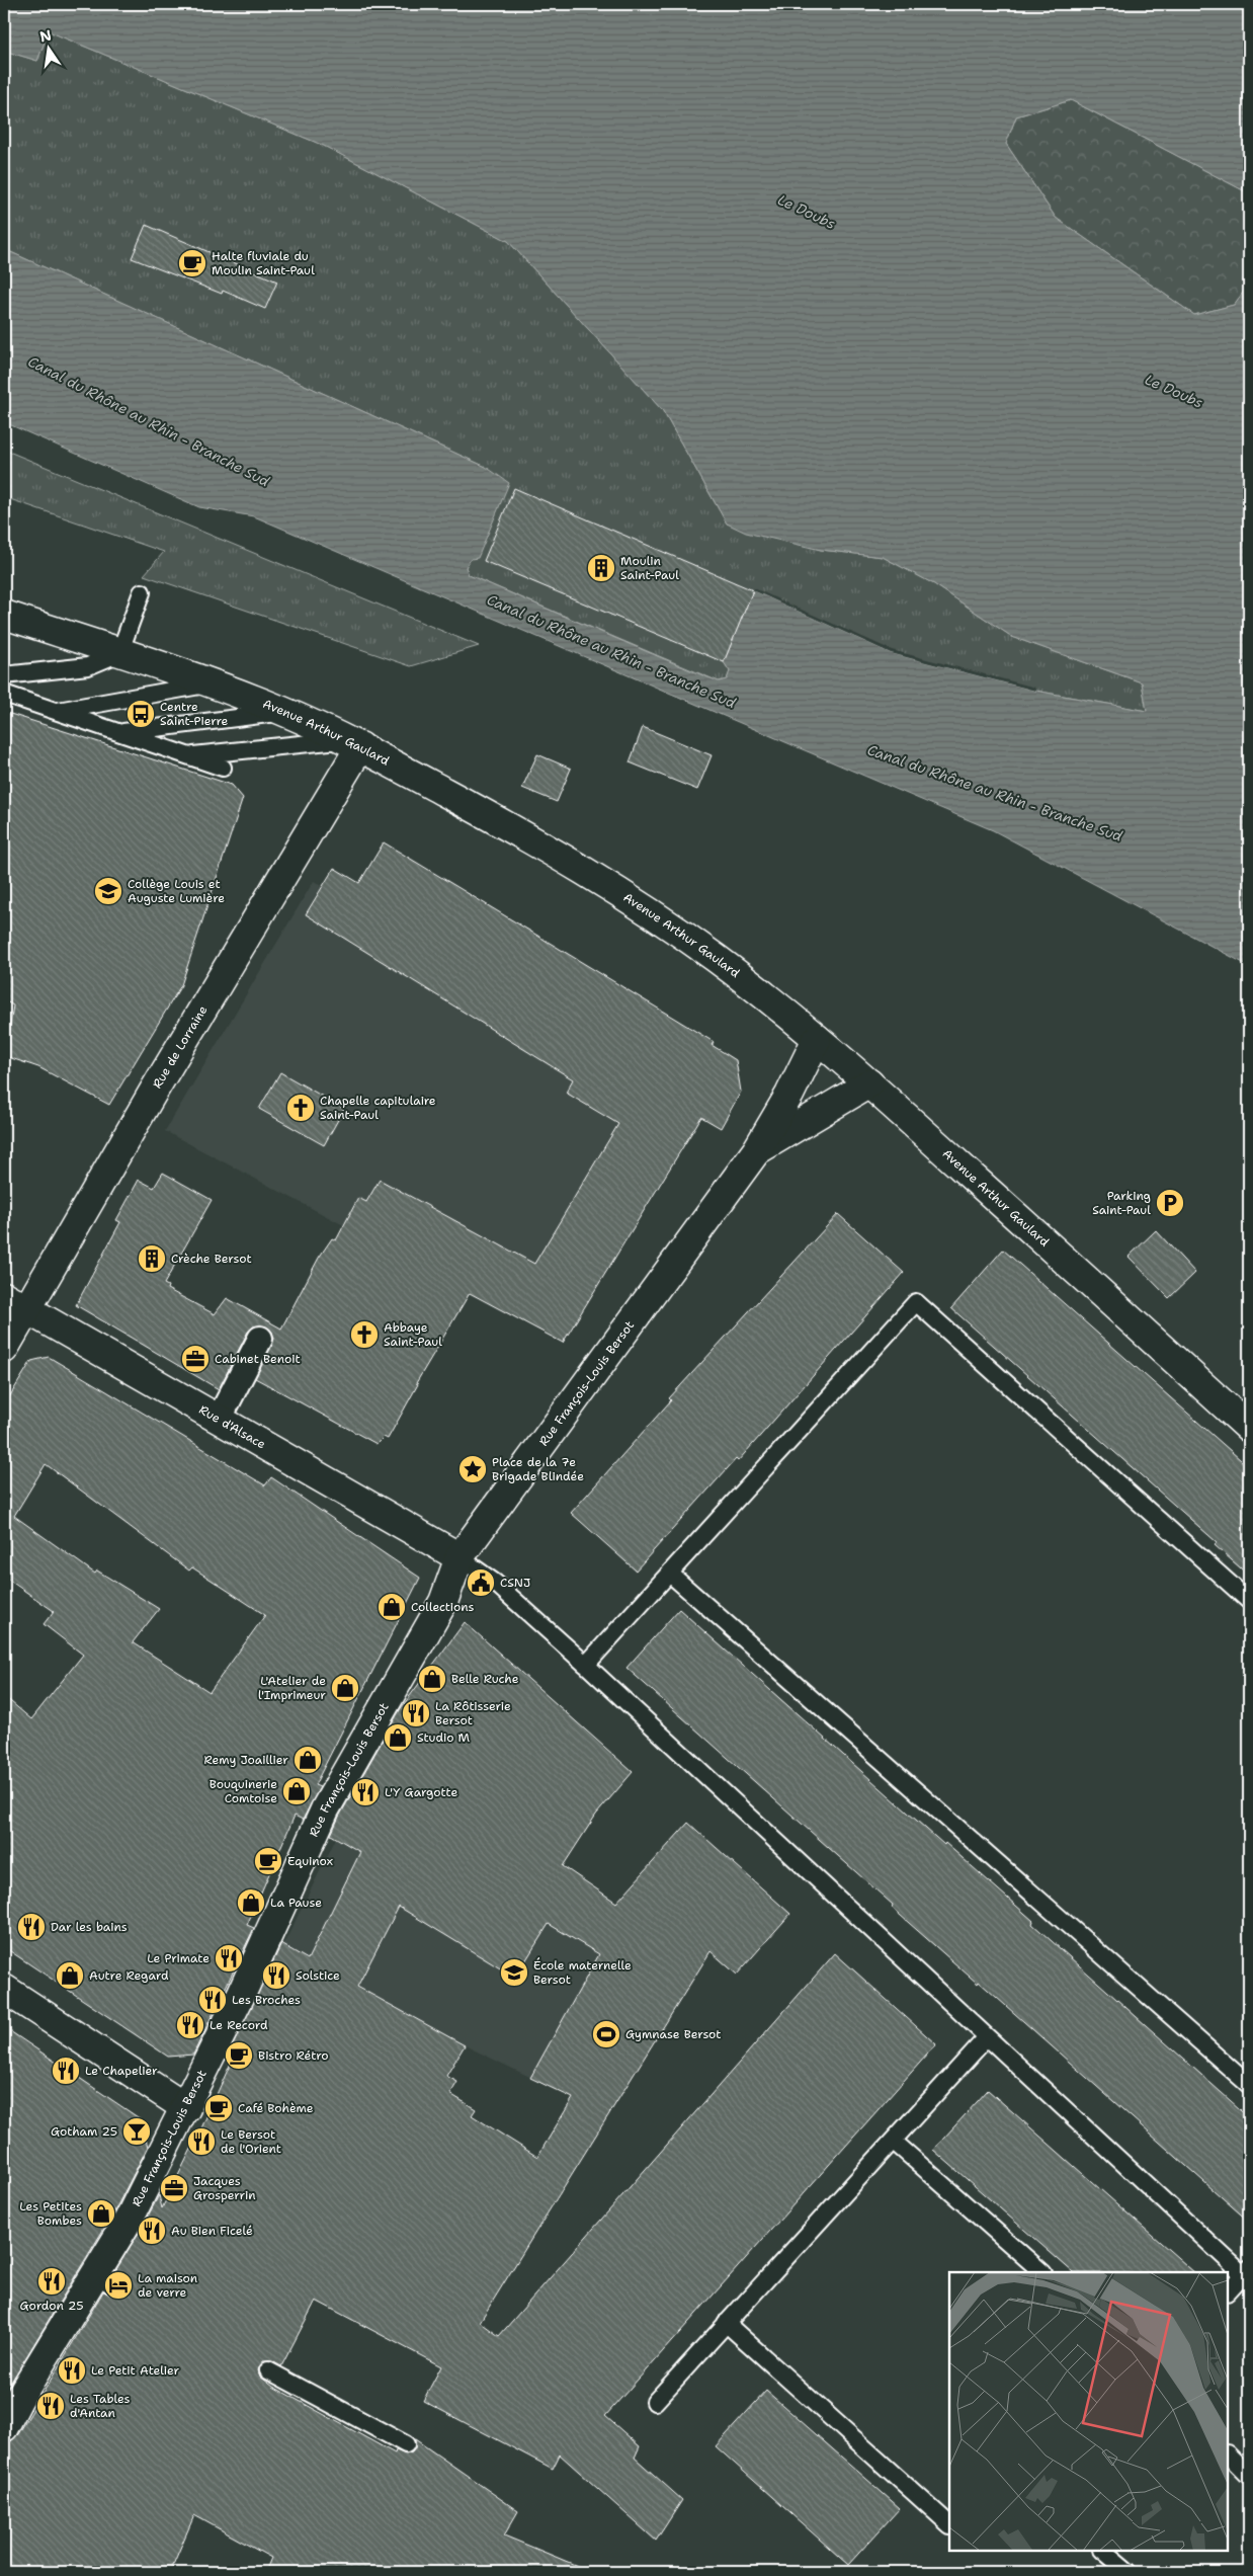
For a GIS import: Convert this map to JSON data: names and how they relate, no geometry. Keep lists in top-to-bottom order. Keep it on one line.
{"streets":{"street":["Avenue Arthur Gaulard","Rue de Lorraine","Rue François-Louis Bersot","Rue d'Alsace"]},"crossings":[["Avenue Arthur Gaulard","Rue de Lorraine"],["Avenue Arthur Gaulard","Rue François-Louis Bersot"],["Rue de Lorraine","Rue d'Alsace"],["Rue François-Louis Bersot","Rue d'Alsace"]],"water":["Le Doubs","Canal du Rhône au Rhin - Branche Sud"],"places":{"cafe":["Halte fluviale du Moulin Saint-Paul","Equinox","Bistro Rétro","Café Bohème"],"building":["Moulin Saint-Paul","Crèche Bersot"],"bus stop":["Centre Saint-Pierre"],"school or university":["Collège Louis et Auguste Lumière","École maternelle Bersot"],"church":["Chapelle capitulaire Saint-Paul","Abbaye Saint-Paul"],"parking":["Parking Saint-Paul"],"office":["Cabinet Benoit","Jacques Grosperrin"],"place":["Place de la 7e Brigade Blindée"],"public building":["CSNJ"],"shop":["Collections","Belle Ruche","L'Atelier de l'Imprimeur","Studio M","Remy Joaillier","Bouquinerie Comtoise","La Pause","Autre Regard","Les Petites Bombes"],"restaurant":["La Rôtisserie Bersot","L'Y Gargotte","Dar les bains","Le Primate","Solstice","Les Broches","Le Record","Le Chapelier","Le Bersot de l'Orient","Au Bien Ficelé","Gordon 25","Le Petit Atelier","Les Tables d'Antan"],"sports":["Gymnase Bersot"],"bar":["Gotham 25"],"hotel":["La maison de verre"]},"north":"top"}
